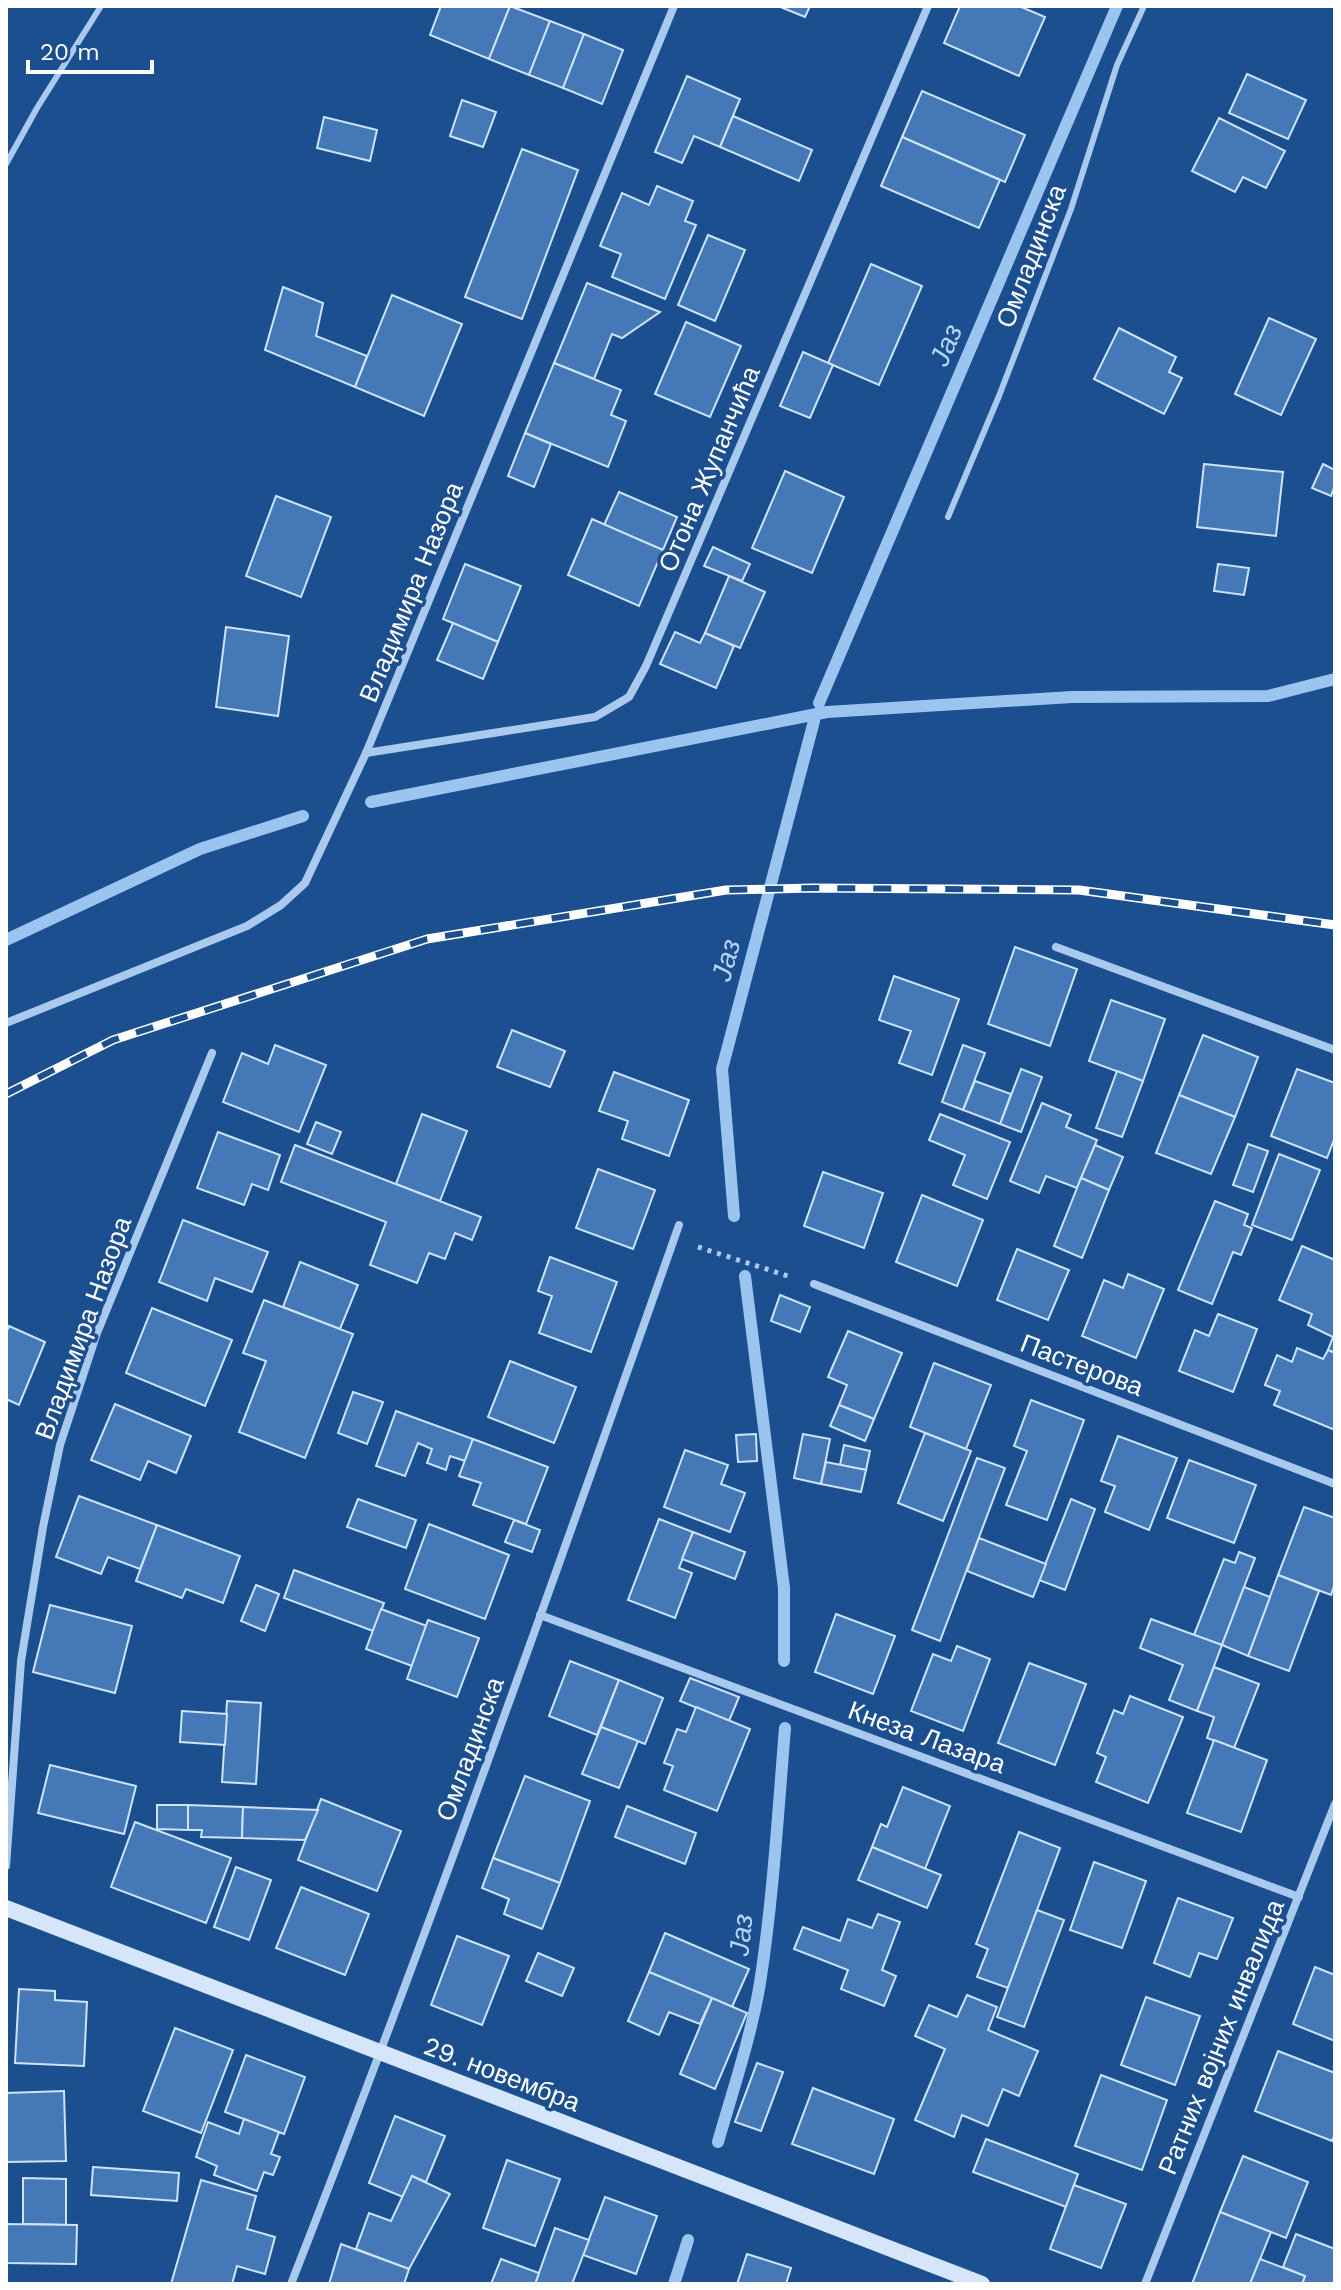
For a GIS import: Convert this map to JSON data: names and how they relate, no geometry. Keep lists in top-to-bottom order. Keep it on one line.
{"streets":{"street":["Омладинска","Отона Жупанчића","Владимира Назора","Пастерова","Кнеза Лазара","Ратних војних инвалида","29. новембра"]},"crossings":[["Омладинска","Кнеза Лазара"],["Омладинска","29. новембра"],["Отона Жупанчића","Владимира Назора"],["Кнеза Лазара","Ратних војних инвалида"]],"water":["Јаз"],"scale_bar":"20 m"}
